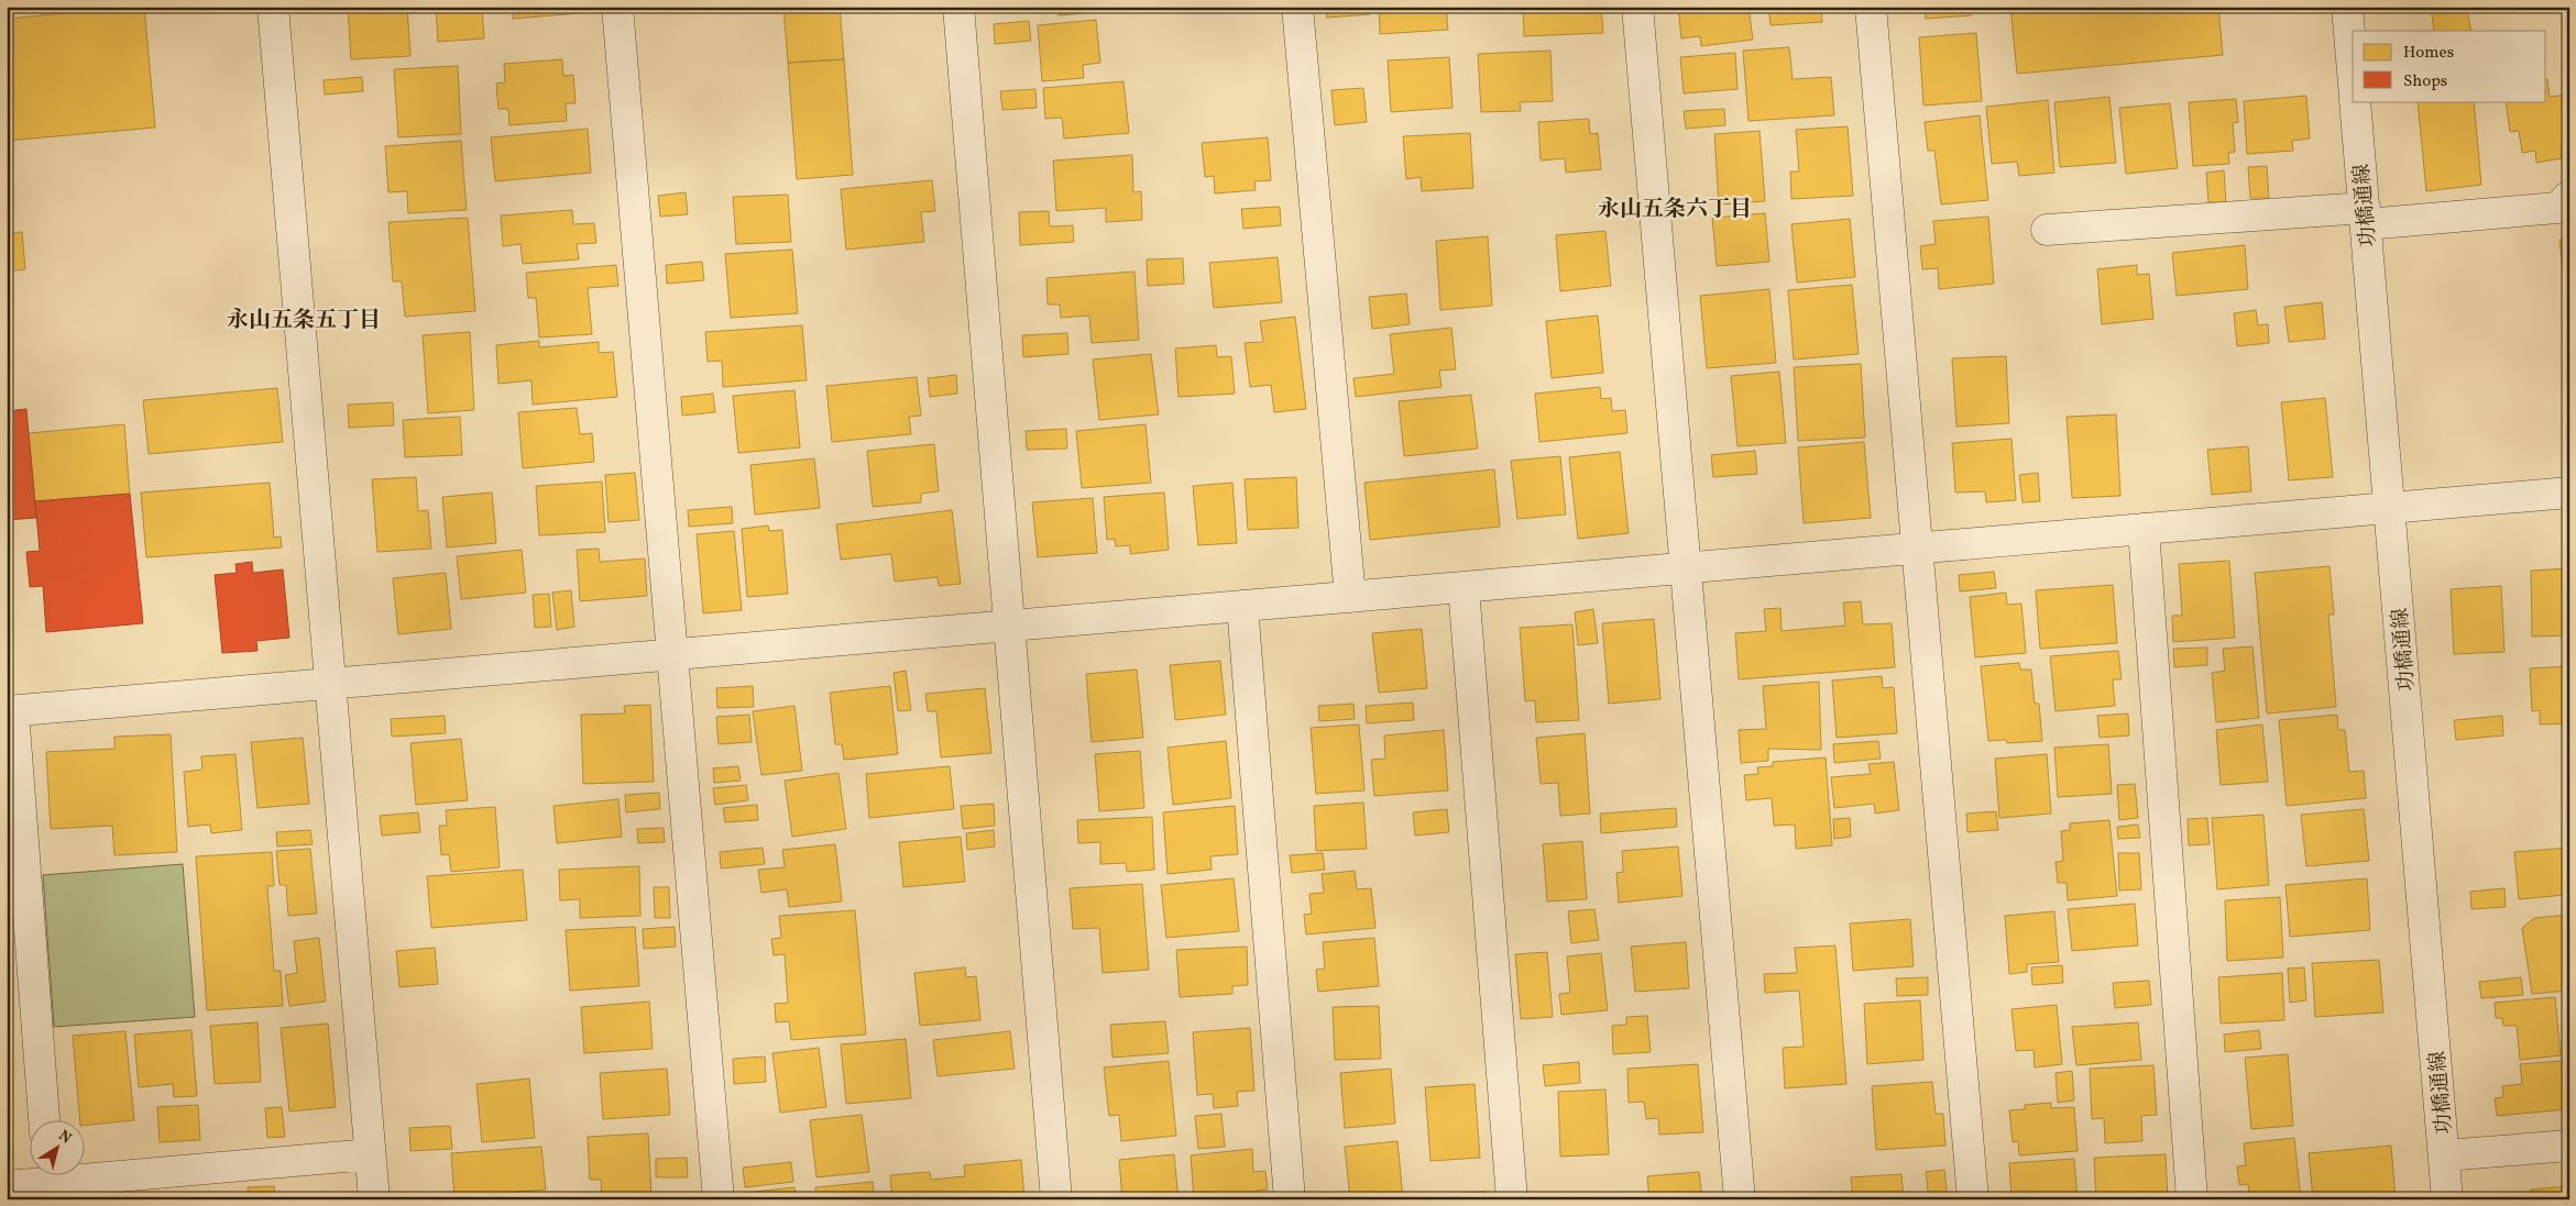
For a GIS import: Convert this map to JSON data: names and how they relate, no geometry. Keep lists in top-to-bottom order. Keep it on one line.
{"streets":{"street":["功橋通線"]},"districts":["永山五条六丁目","永山五条五丁目"],"legend":["Homes","Shops"],"north":"top right"}
